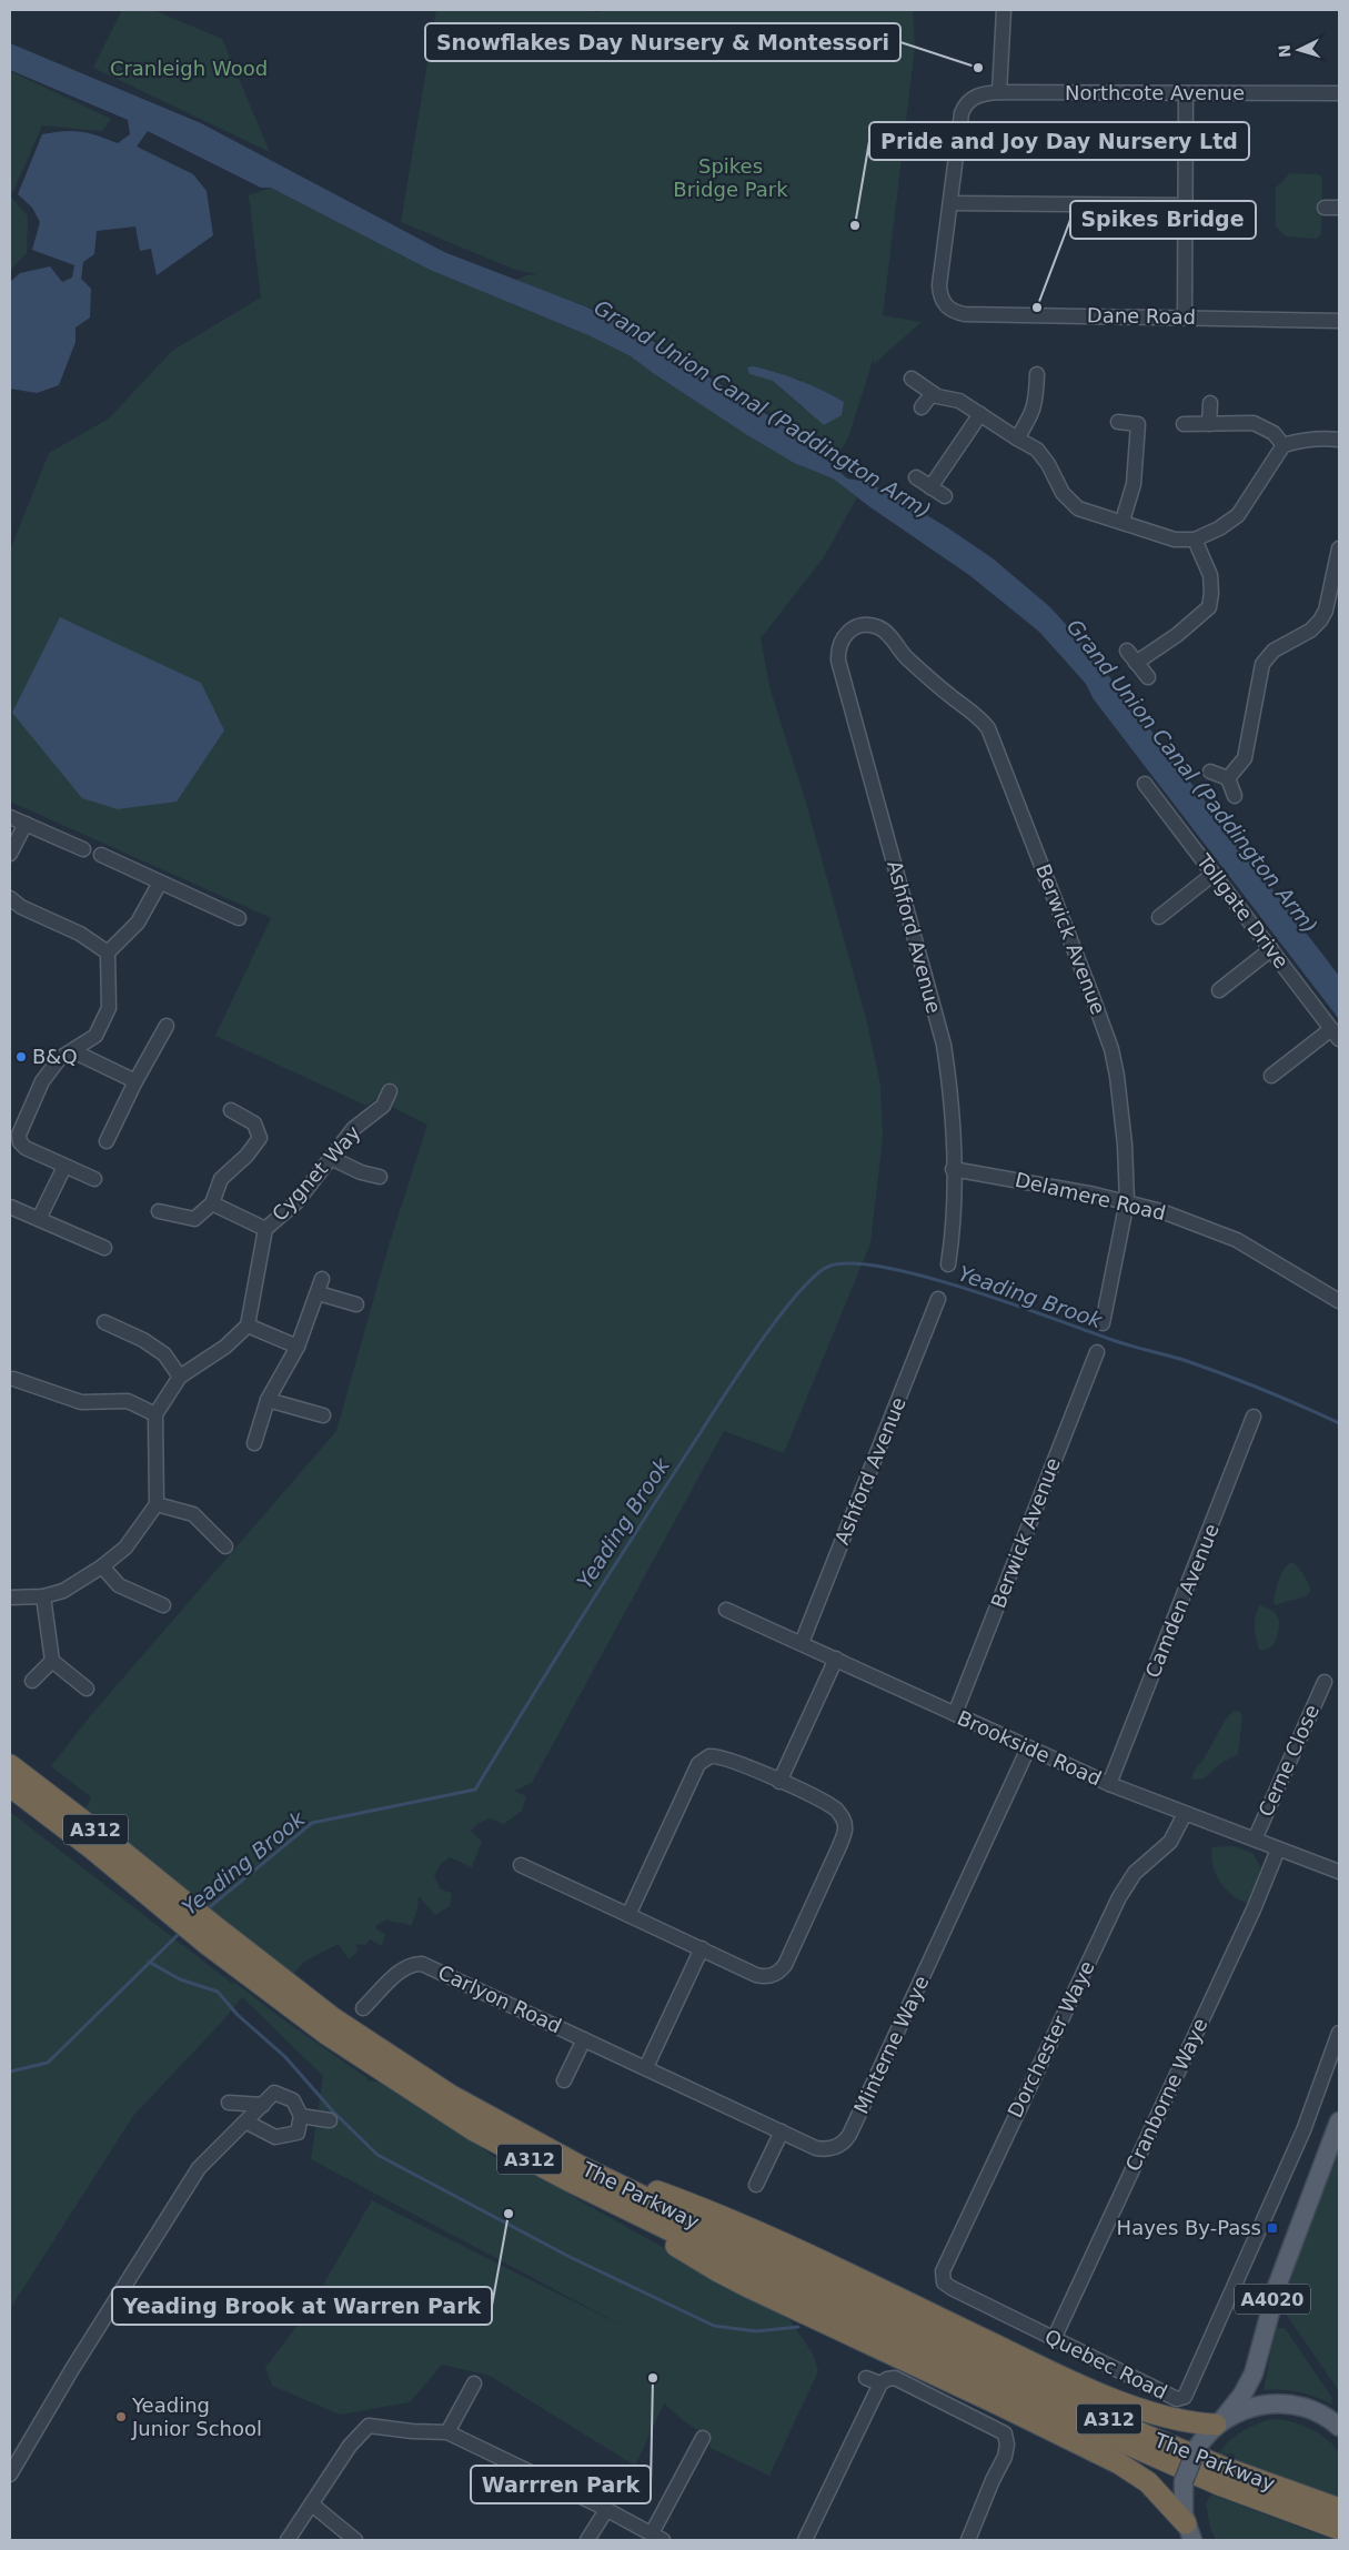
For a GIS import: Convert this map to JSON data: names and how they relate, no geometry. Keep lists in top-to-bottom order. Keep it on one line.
{"streets":{"highway":["A312","The Parkway"],"main road":["A4020"],"street":["Northcote Avenue","Dane Road","Tollgate Drive","Ashford Avenue","Berwick Avenue","Cygnet Way","Delamere Road","Camden Avenue","Brookside Road","Cerne Close","Carlyon Road","Dorchester Waye","Minterne Waye","Cranborne Waye","Quebec Road"]},"crossings":[["Northcote Avenue","Dane Road"],["Ashford Avenue","Berwick Avenue"],["Ashford Avenue","Delamere Road"],["Ashford Avenue","Brookside Road"],["Berwick Avenue","Delamere Road"],["Berwick Avenue","Brookside Road"],["Camden Avenue","Brookside Road"],["Brookside Road","Cerne Close"],["Brookside Road","Dorchester Waye"],["Brookside Road","Minterne Waye"],["Brookside Road","Cranborne Waye"],["A312","The Parkway"],["A312","A4020"],["Carlyon Road","Minterne Waye"],["Dorchester Waye","Quebec Road"],["Cranborne Waye","Quebec Road"]],"water":["Grand Union Canal (Paddington Arm)","Yeading Brook"],"parks":["Cranleigh Wood","Spikes Bridge Park"],"places":{"other":["Snowflakes Day Nursery & Montessori","Pride and Joy Day Nursery Ltd","Spikes Bridge","B&Q","Yeading Brook at Warren Park","Warrren Park","Yeading Junior School"],"transit":["Hayes By-Pass"]},"north":"left"}
